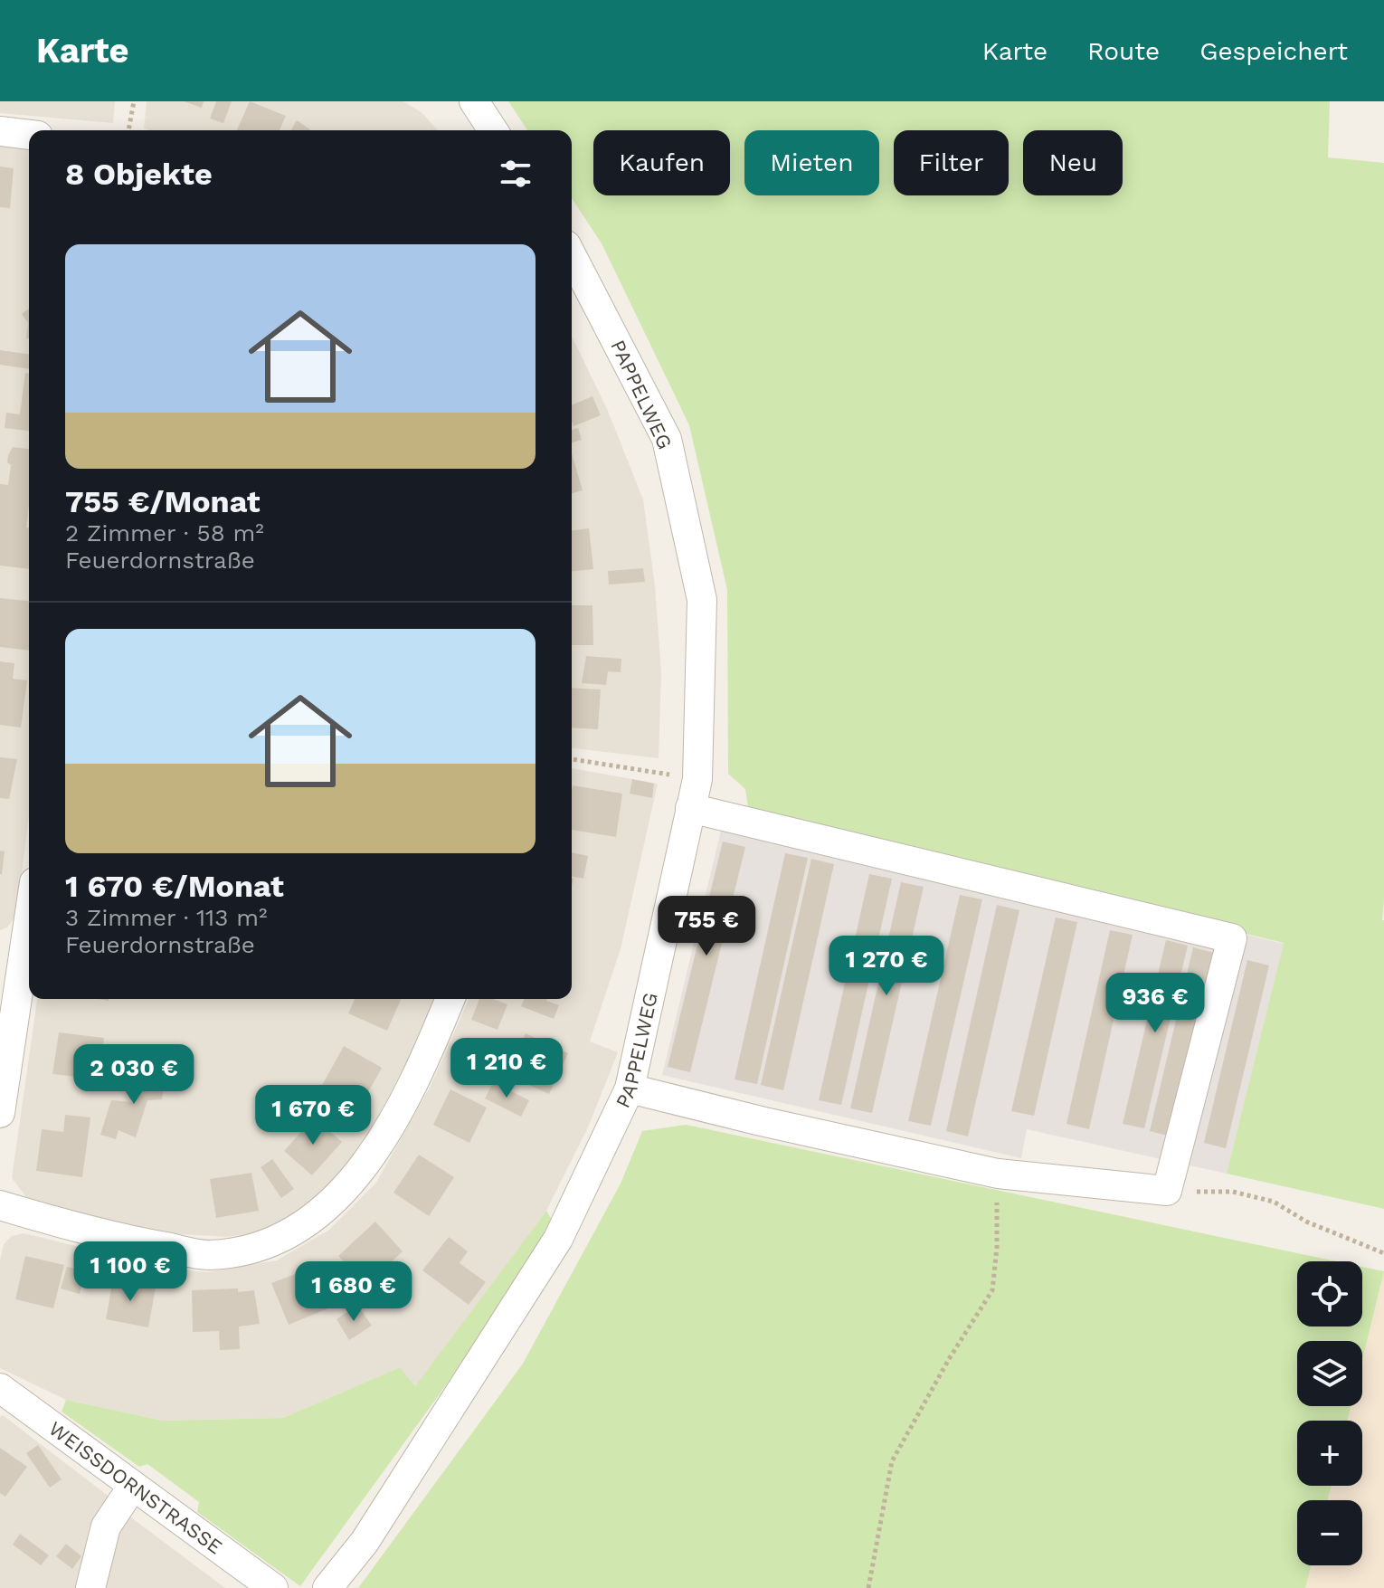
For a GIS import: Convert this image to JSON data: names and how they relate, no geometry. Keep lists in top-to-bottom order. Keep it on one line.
{"streets":{"street":["PAPPELWEG","WEISSDORNSTRASSE"]},"page":{"header":"Karte","nav":["Karte","Route","Gespeichert"],"chip":["Kaufen","Mieten","Filter","Neu"],"heading":"8 Objekte","list":[{"name":"755 €/Monat","note":"2 Zimmer · 58 m² · Feuerdornstraße"},{"name":"1 670 €/Monat","note":"3 Zimmer · 113 m² · Feuerdornstraße"}],"price":["755 €","1 270 €","936 €","1 210 €","2 030 €","1 670 €","1 100 €","1 680 €"],"map_buttons":["+","−"]}}
